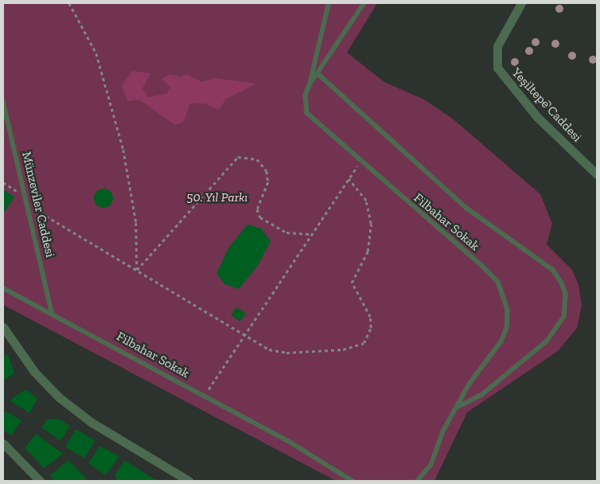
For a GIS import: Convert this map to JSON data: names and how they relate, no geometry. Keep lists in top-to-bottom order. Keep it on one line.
{"streets":{"street":["Yeşiltepe Caddesi"],"lane":["Münzeviler Caddesi","Filbahar Sokak"]},"crossings":[["Münzeviler Caddesi","Filbahar Sokak"]],"parks":["50. Yıl Parkı"]}
